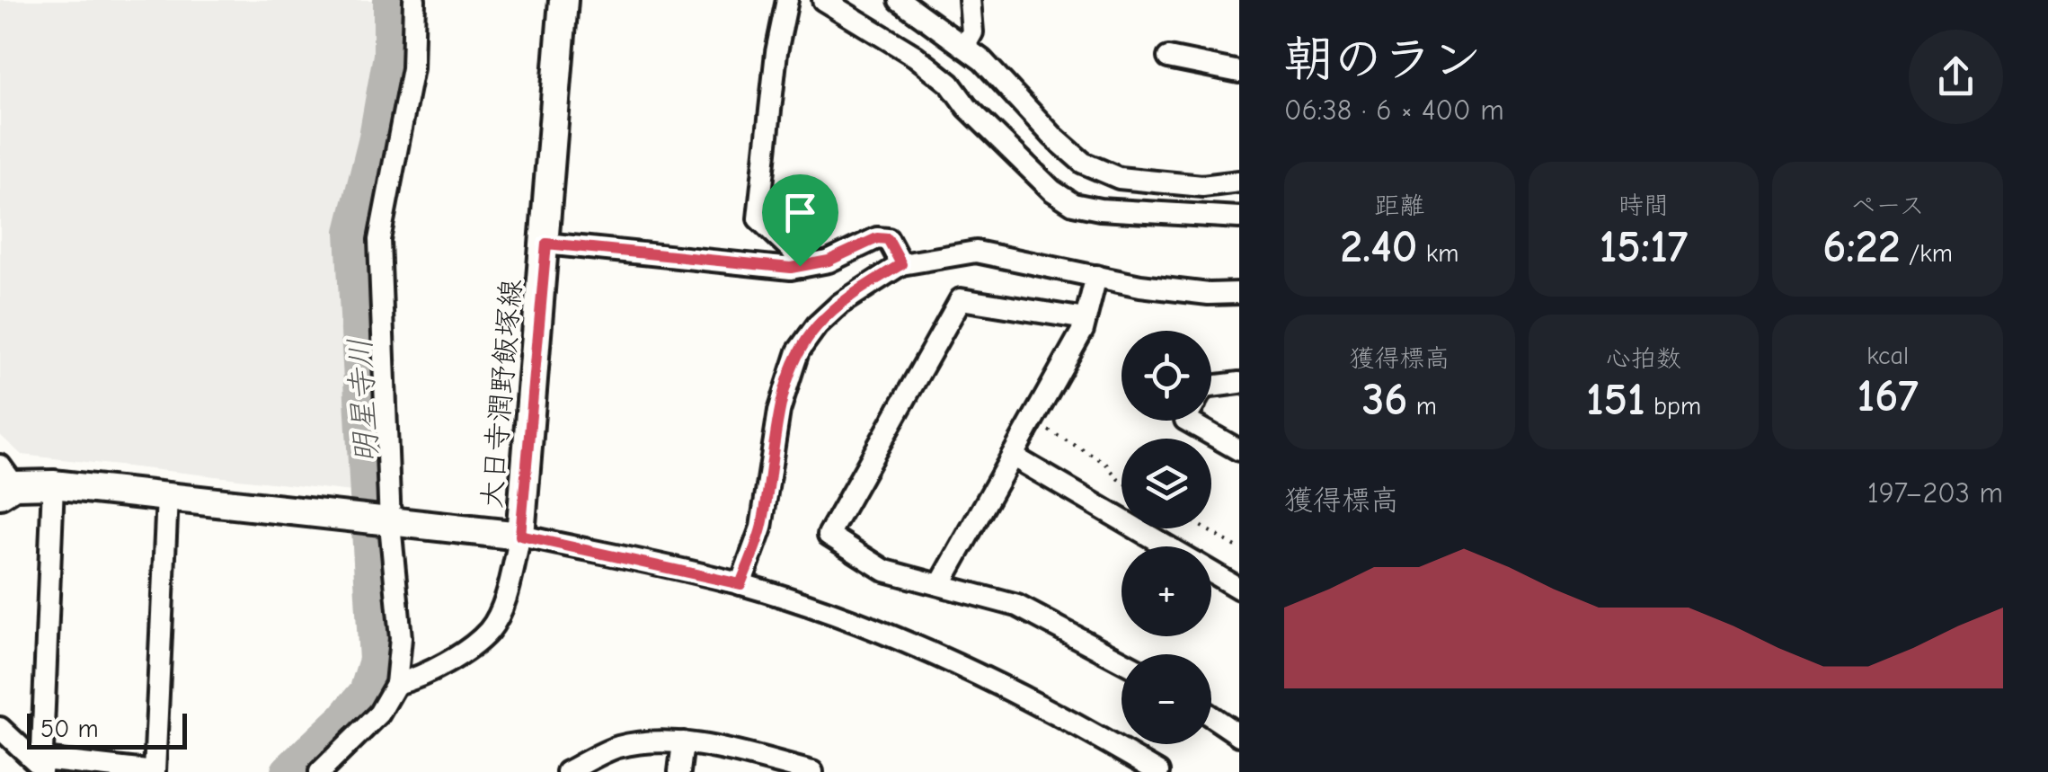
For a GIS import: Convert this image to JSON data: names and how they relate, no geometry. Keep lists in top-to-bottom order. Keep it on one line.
{"streets":{"main road":["大日寺潤野飯塚線"]},"water":["明星寺川"],"scale_bar":"50 m","page":{"heading":["朝のラン","06:38 · 6 × 400 m"],"stats":[["距離","2.40 km"],["時間","15:17"],["ペース","6:22 /km"],["獲得標高","36 m"],["心拍数","151 bpm"],["kcal","167"]],"map_buttons":["+","−"],"chart":["獲得標高","197–203 m"],"scale":"50 m"}}
